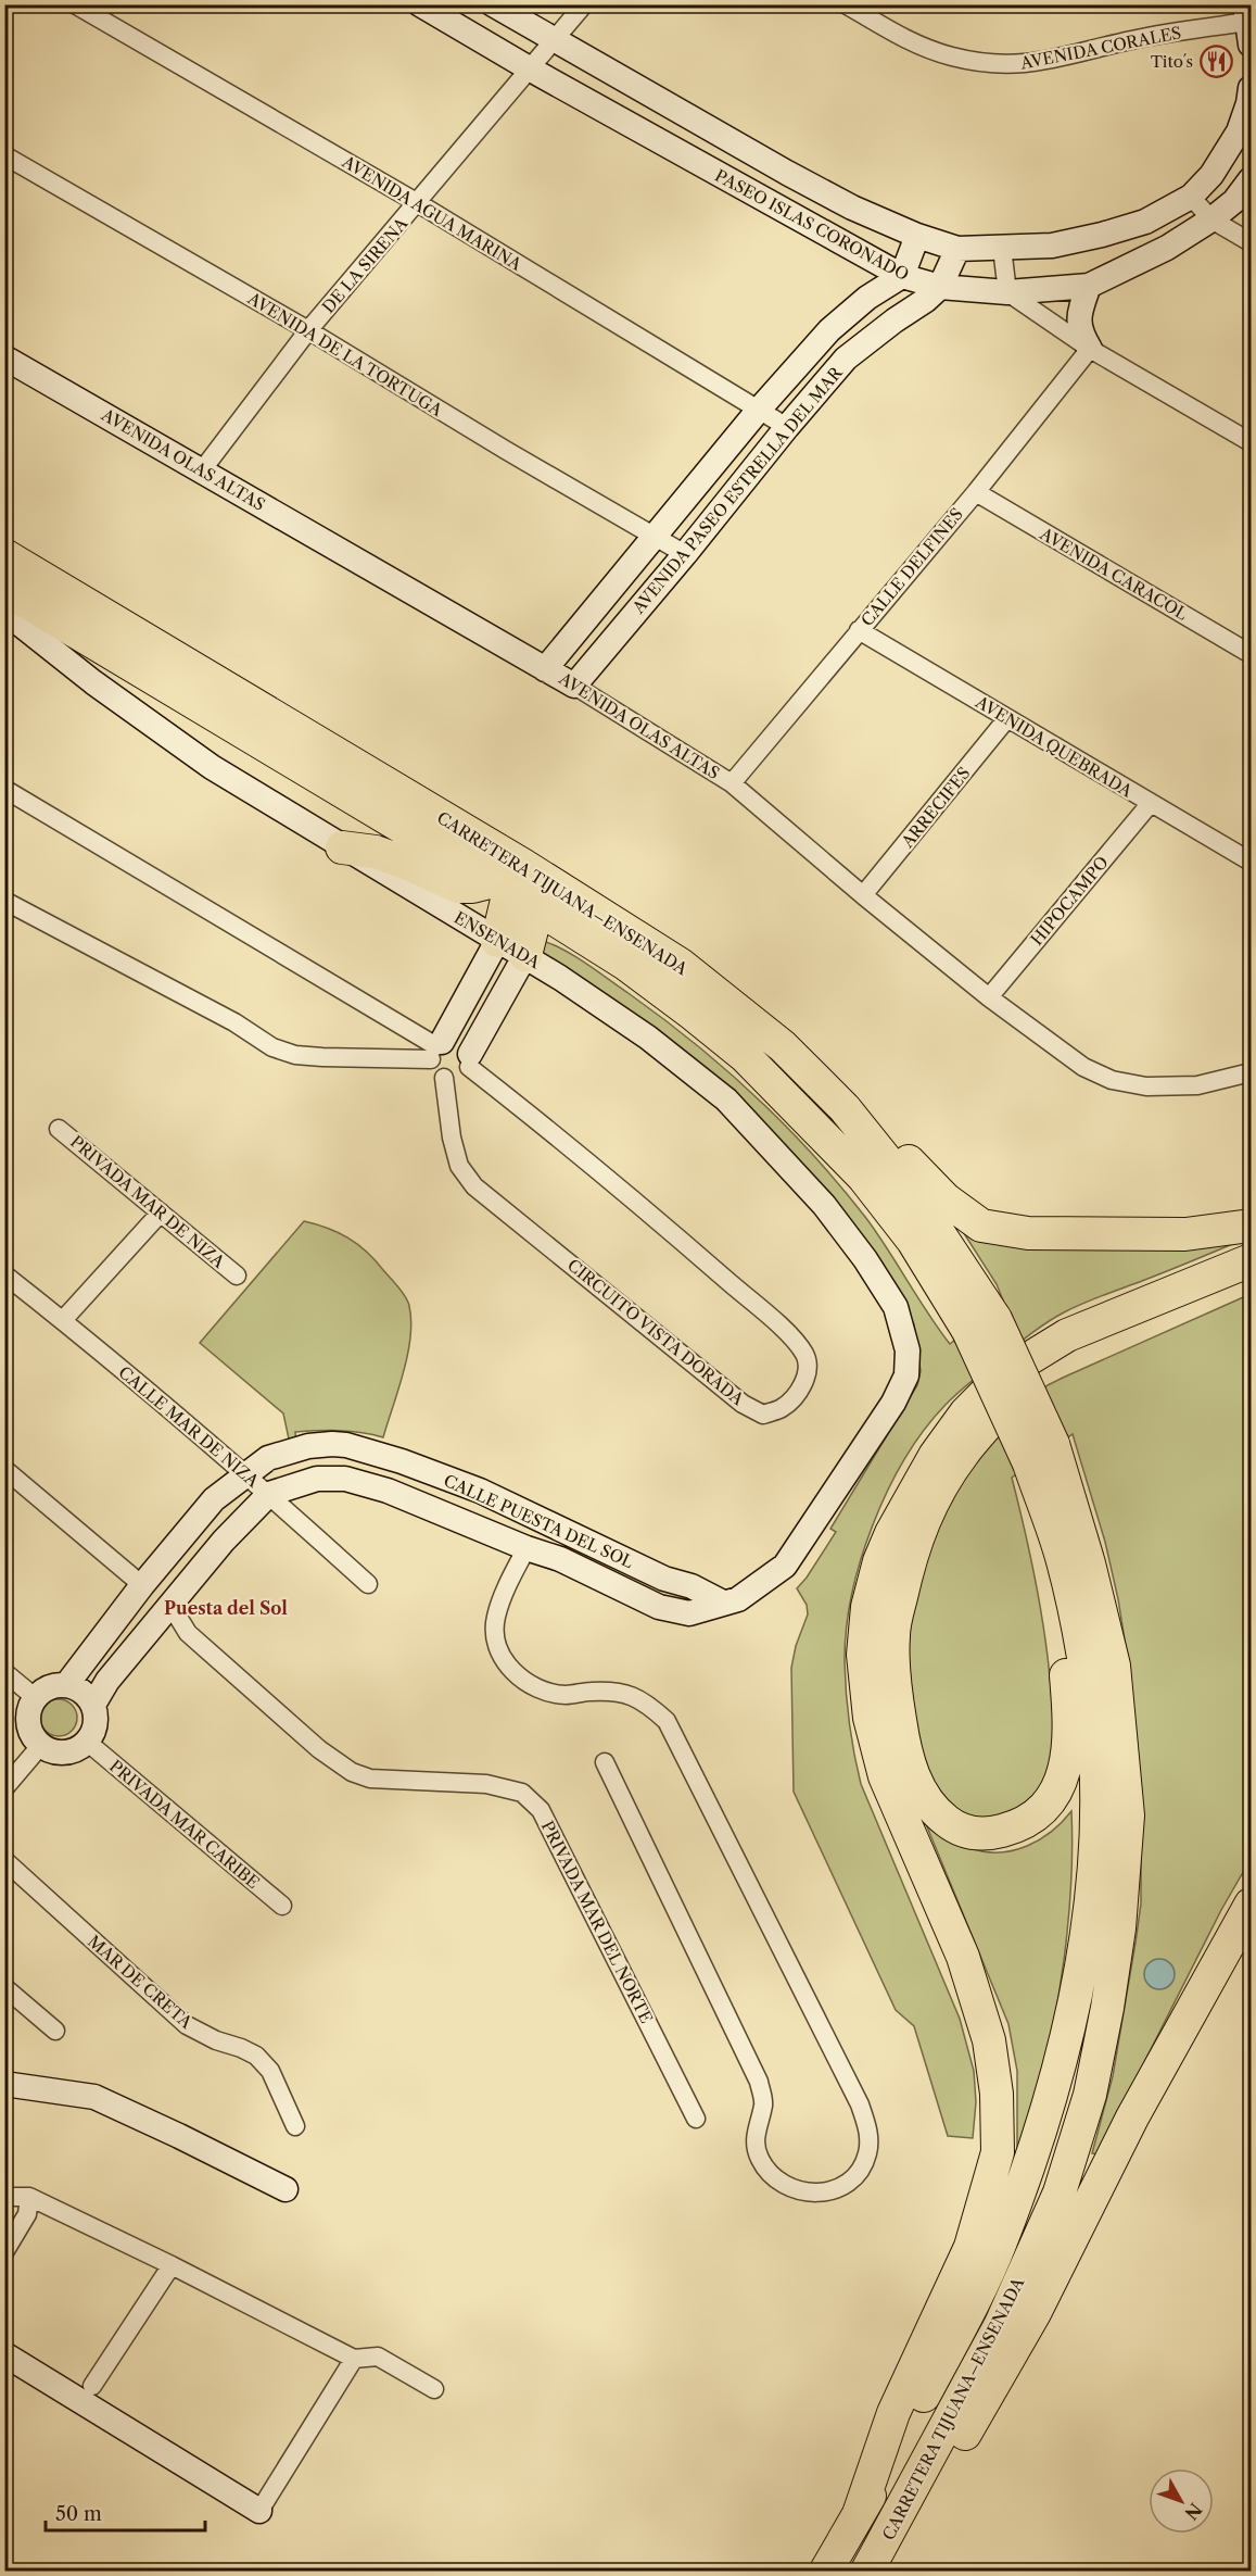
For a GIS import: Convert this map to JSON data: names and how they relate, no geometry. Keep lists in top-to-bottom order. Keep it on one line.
{"streets":{"highway":["CARRETERA TIJUANA–ENSENADA"],"street":["AVENIDA CORALES","AVENIDA AGUA MARINA","PASEO ISLAS CORONADO","DE LA SIRENA","AVENIDA DE LA TORTUGA","AVENIDA OLAS ALTAS","AVENIDA PASEO ESTRELLA DEL MAR","CALLE DELFINES","AVENIDA CARACOL","AVENIDA QUEBRADA","ARRECIFES","HIPOCAMPO","ENSENADA","PRIVADA MAR DE NIZA","CIRCUITO VISTA DORADA","CALLE MAR DE NIZA","CALLE PUESTA DEL SOL","PRIVADA MAR CARIBE","PRIVADA MAR DEL NORTE","MAR DE CRETA"]},"crossings":[["AVENIDA AGUA MARINA","DE LA SIRENA"],["AVENIDA AGUA MARINA","AVENIDA PASEO ESTRELLA DEL MAR"],["PASEO ISLAS CORONADO","DE LA SIRENA"],["PASEO ISLAS CORONADO","AVENIDA PASEO ESTRELLA DEL MAR"],["DE LA SIRENA","AVENIDA DE LA TORTUGA"],["DE LA SIRENA","AVENIDA OLAS ALTAS"],["AVENIDA DE LA TORTUGA","AVENIDA PASEO ESTRELLA DEL MAR"],["AVENIDA OLAS ALTAS","AVENIDA PASEO ESTRELLA DEL MAR"],["AVENIDA OLAS ALTAS","CALLE DELFINES"],["AVENIDA OLAS ALTAS","ARRECIFES"],["AVENIDA OLAS ALTAS","HIPOCAMPO"],["CALLE DELFINES","AVENIDA CARACOL"],["CALLE DELFINES","AVENIDA QUEBRADA"],["AVENIDA QUEBRADA","ARRECIFES"],["AVENIDA QUEBRADA","HIPOCAMPO"],["ENSENADA","CALLE PUESTA DEL SOL"],["CALLE MAR DE NIZA","CALLE PUESTA DEL SOL"],["CALLE PUESTA DEL SOL","PRIVADA MAR CARIBE"],["CALLE PUESTA DEL SOL","PRIVADA MAR DEL NORTE"]],"districts":["Puesta del Sol"],"places":{"restaurant":["Tito´s"]},"scale_bar":"50 m","north":"bottom right"}
